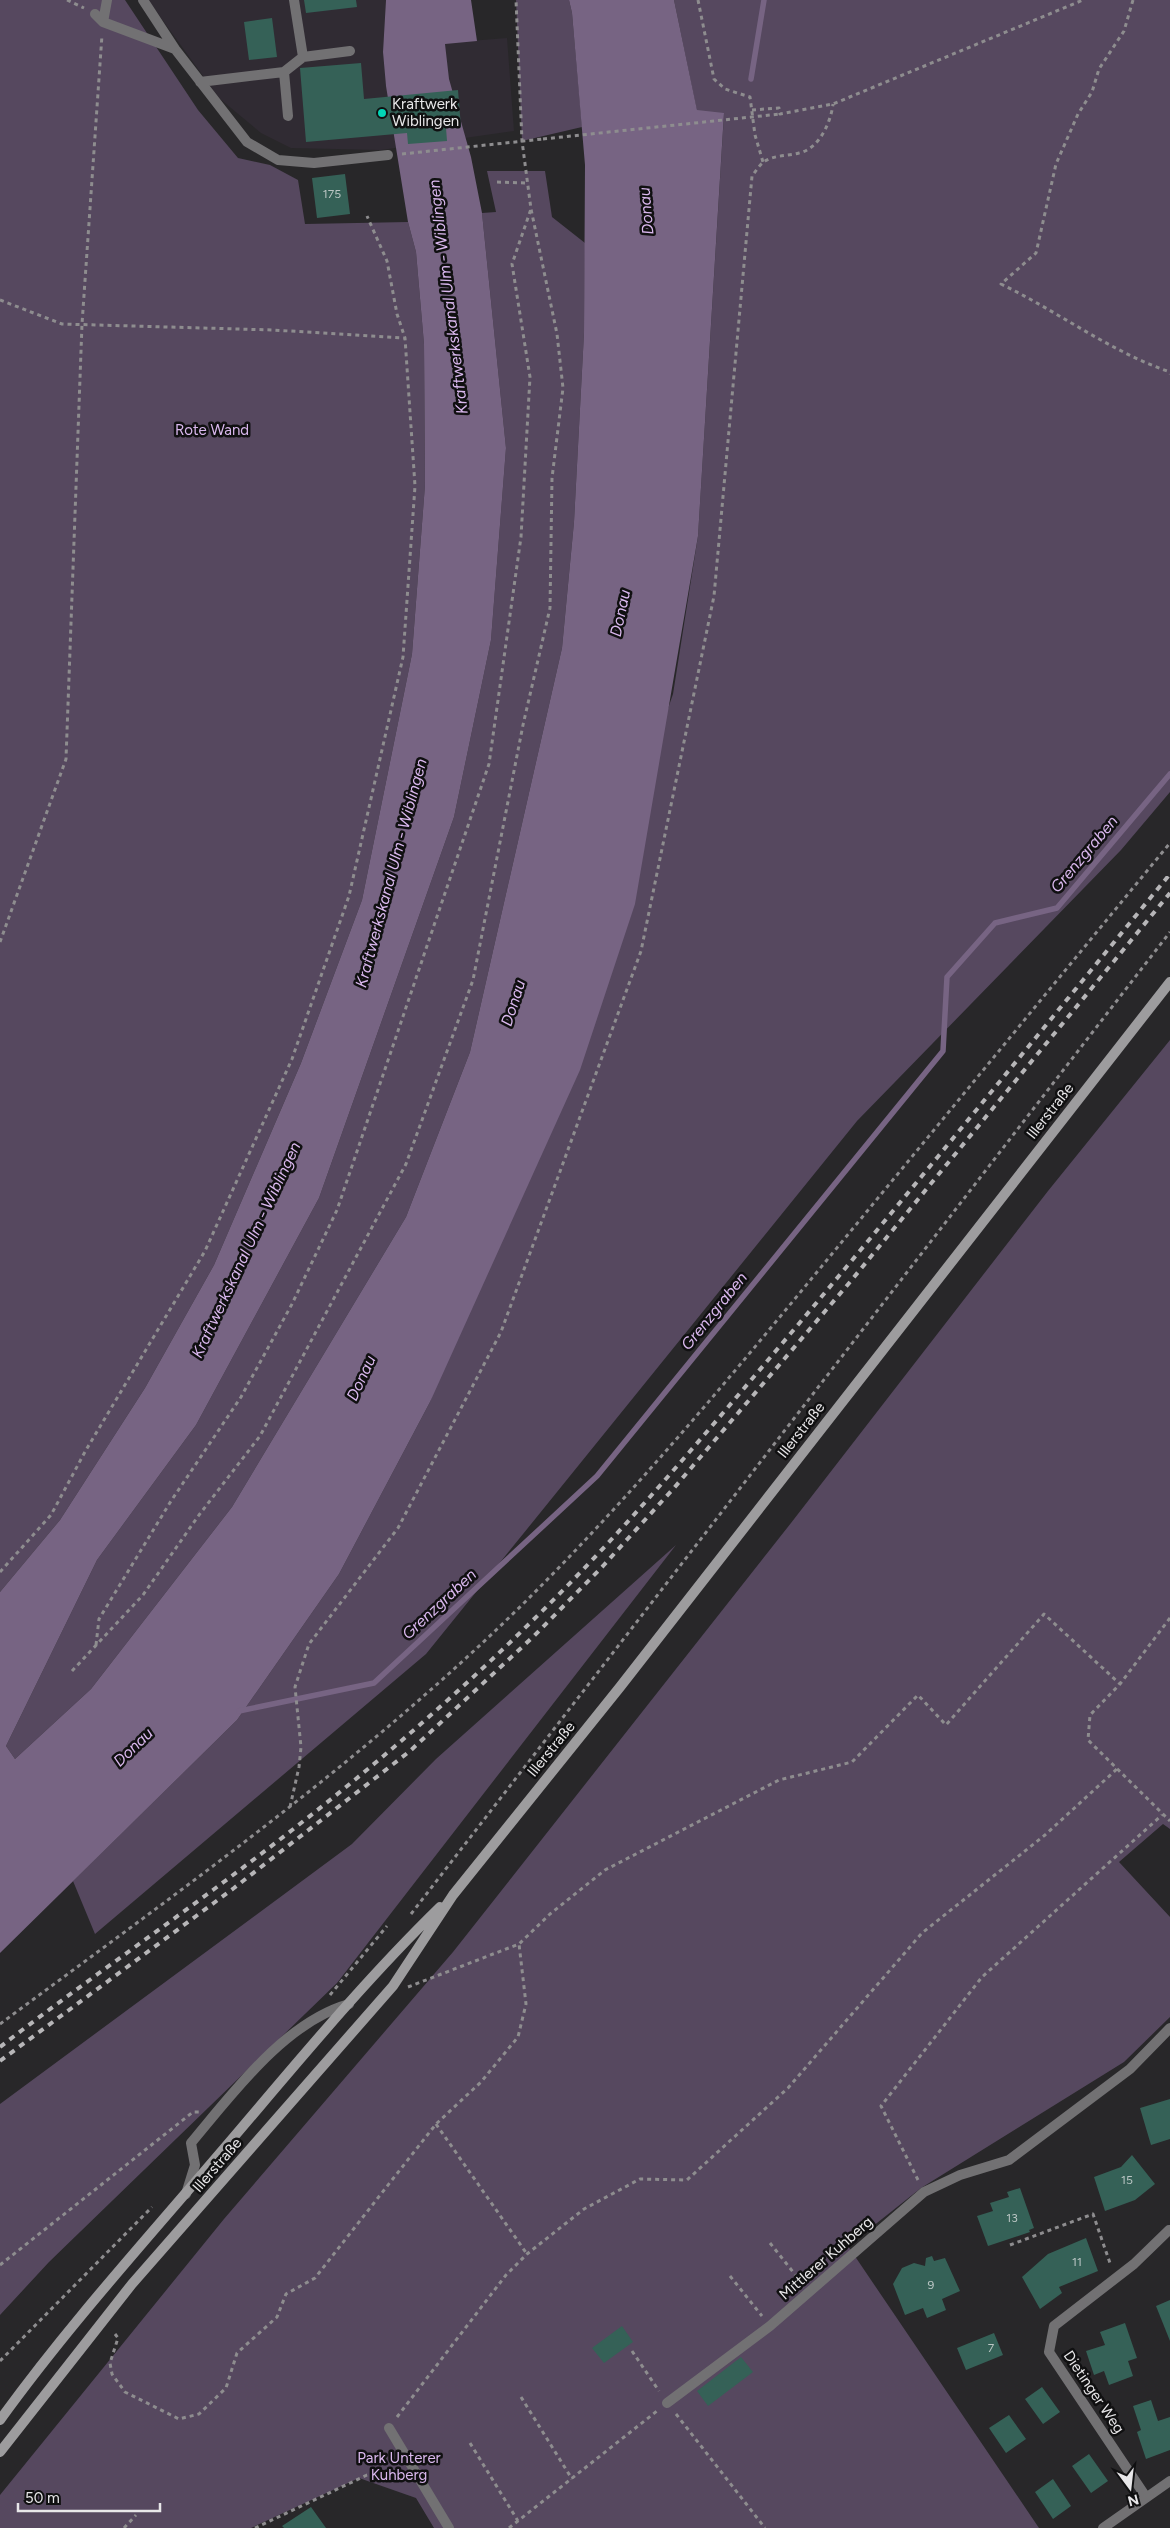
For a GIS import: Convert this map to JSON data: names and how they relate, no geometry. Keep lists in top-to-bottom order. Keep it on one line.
{"streets":{"main road":["Illerstraße"],"street":["Mittlerer Kuhberg","Dietinger Weg"]},"water":["Donau","Kraftwerkskanal Ulm - Wiblingen","Grenzgraben"],"parks":["Rote Wand","Park Unterer Kuhberg"],"places":["Kraftwerk Wiblingen"],"house_numbers":["175","15","13","11","9","7"],"scale_bar":"50 m","north":"bottom"}
